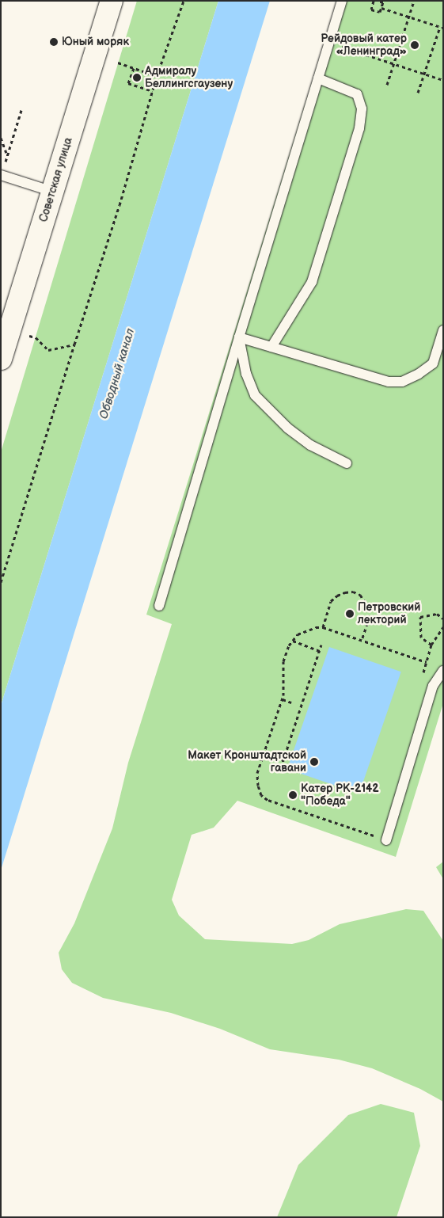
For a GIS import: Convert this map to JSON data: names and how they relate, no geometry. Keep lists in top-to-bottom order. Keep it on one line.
{"streets":{"street":["Советская улица"]},"water":["Обводный канал"],"places":["Юный моряк","Рейдовый катер «Ленинград»","Адмиралу Беллингсгаузену","Петровский лекторий","Макет Кронштадтской гавани","Катер РК-2142 \"Победа\""]}
